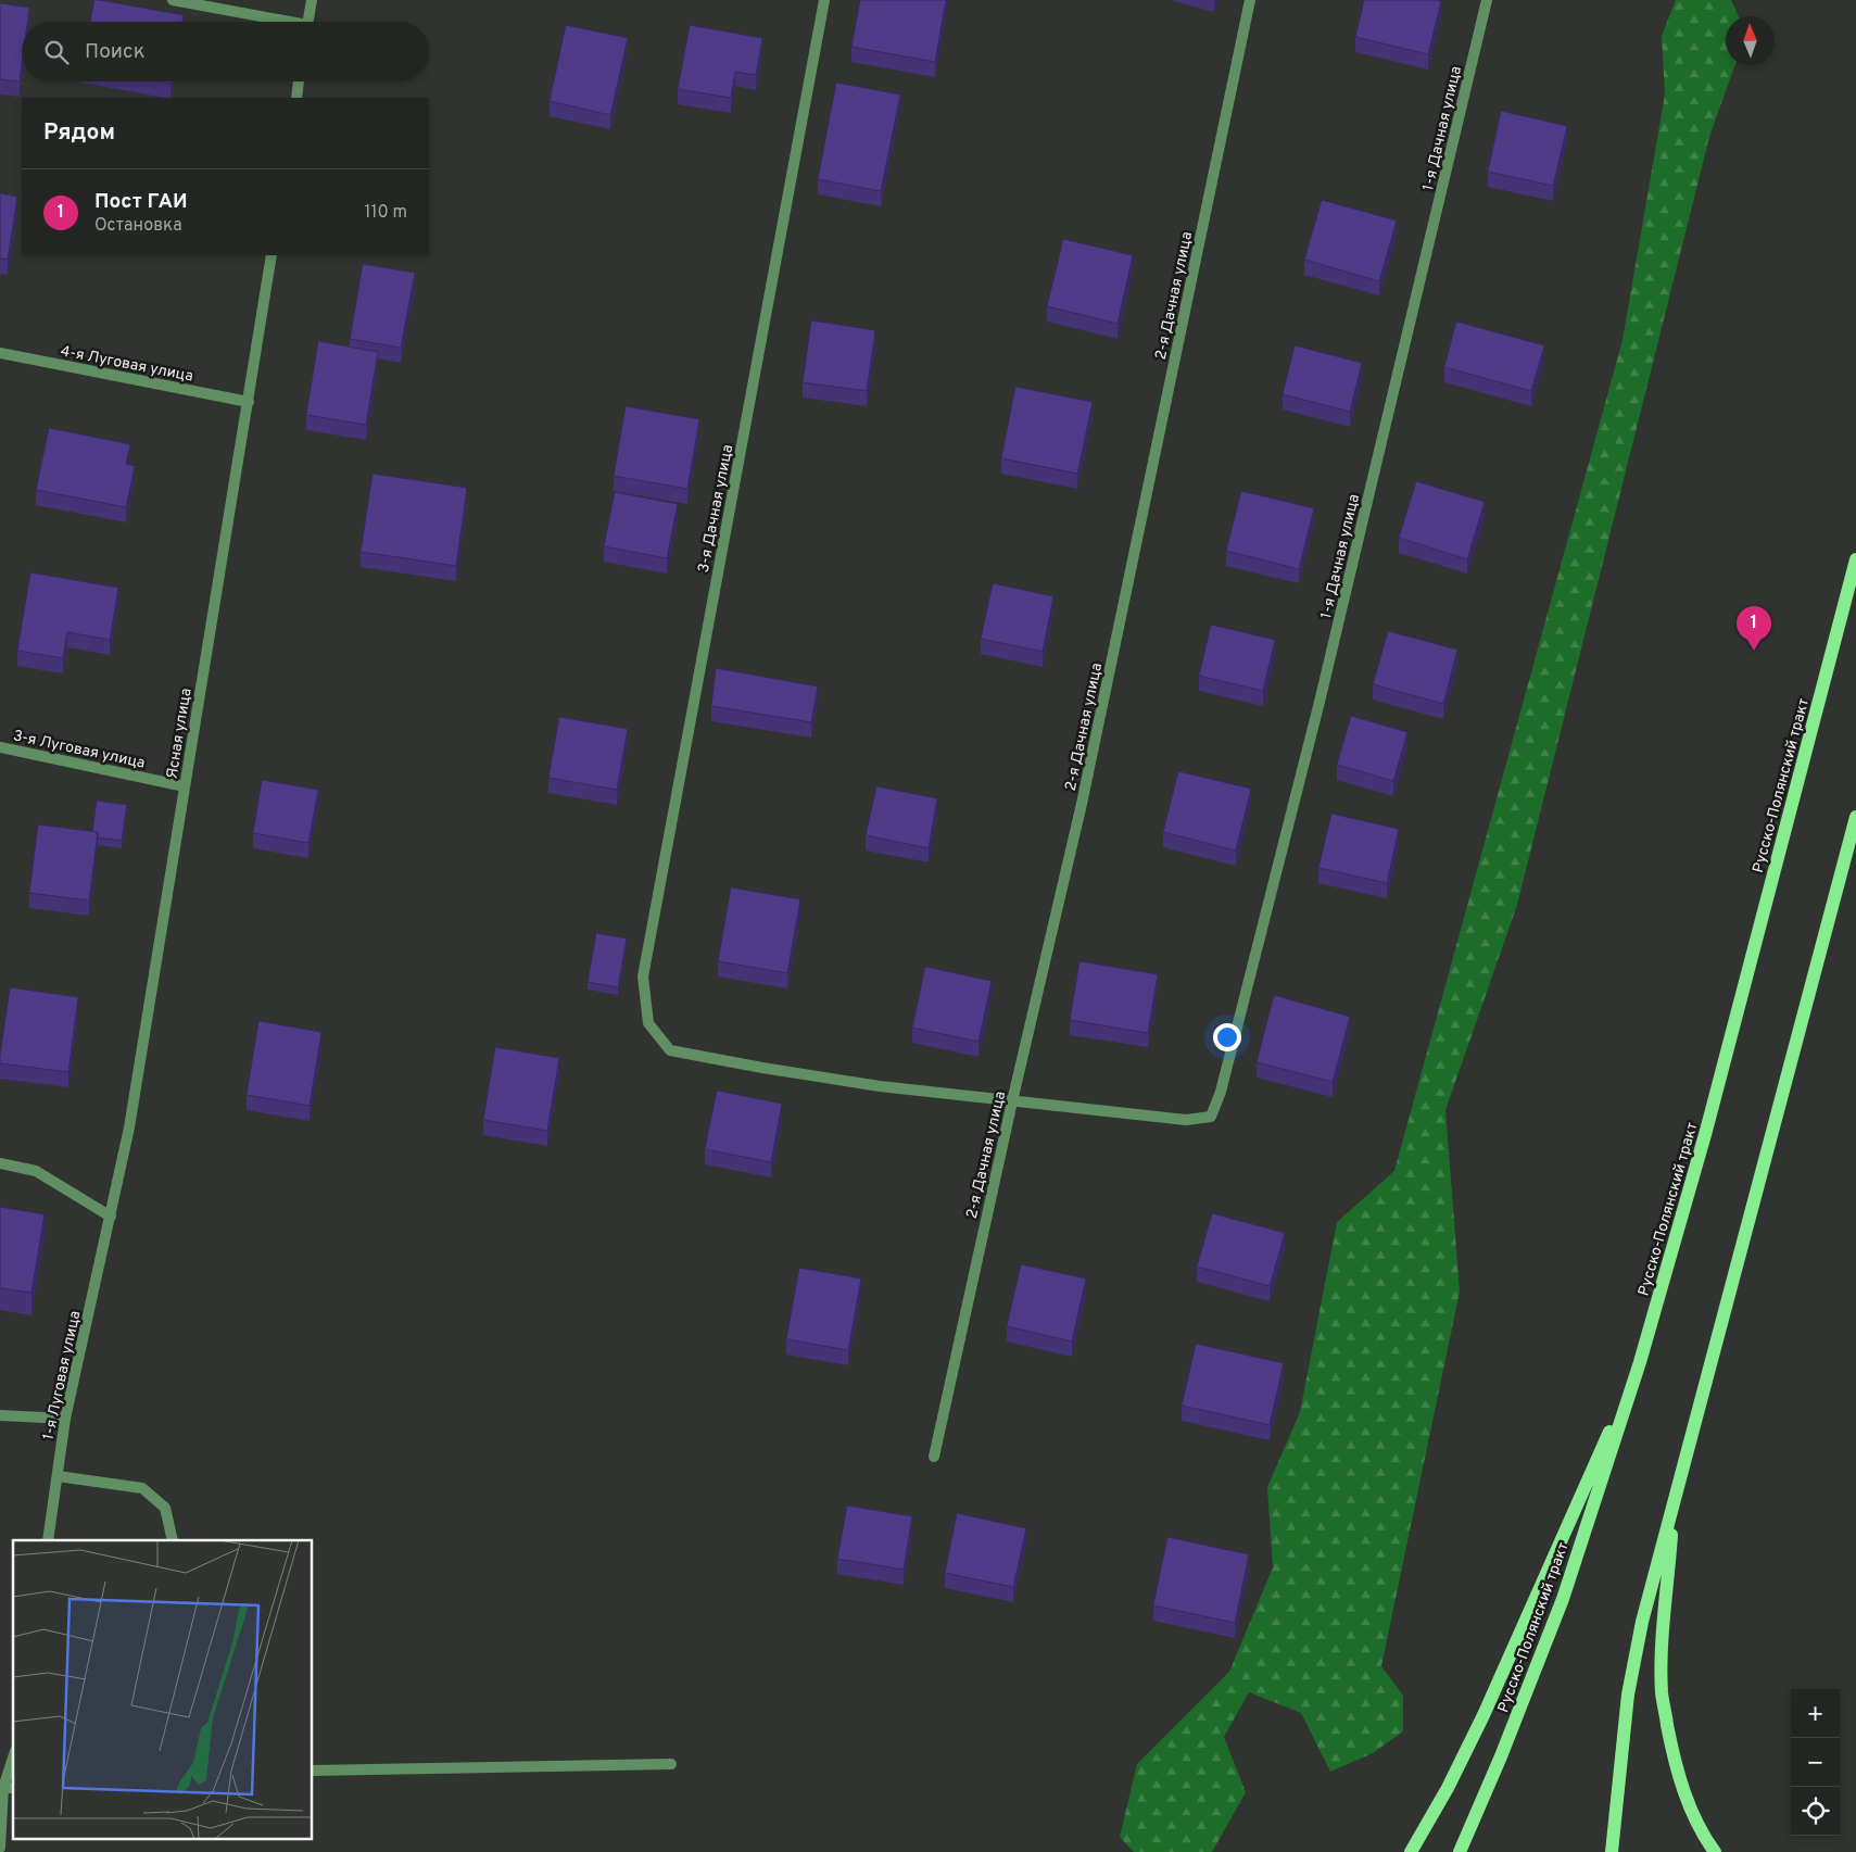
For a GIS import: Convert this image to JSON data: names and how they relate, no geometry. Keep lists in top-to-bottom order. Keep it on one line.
{"streets":{"main road":["Русско-Полянский тракт"],"street":["1-я Дачная улица","2-я Дачная улица","4-я Луговая улица","3-я Дачная улица","Ясная улица","3-я Луговая улица","1-я Луговая улица"]},"crossings":[["1-я Дачная улица","2-я Дачная улица"],["1-я Дачная улица","3-я Дачная улица"],["2-я Дачная улица","3-я Дачная улица"],["4-я Луговая улица","Ясная улица"],["Ясная улица","3-я Луговая улица"],["Ясная улица","1-я Луговая улица"]],"north":"top","page":{"search":"Поиск","heading":"Рядом","list":[{"mark":"1","name":"Пост ГАИ","note":"Остановка","value":"110 m"}],"pins":"1","map_buttons":["+","−"]}}
